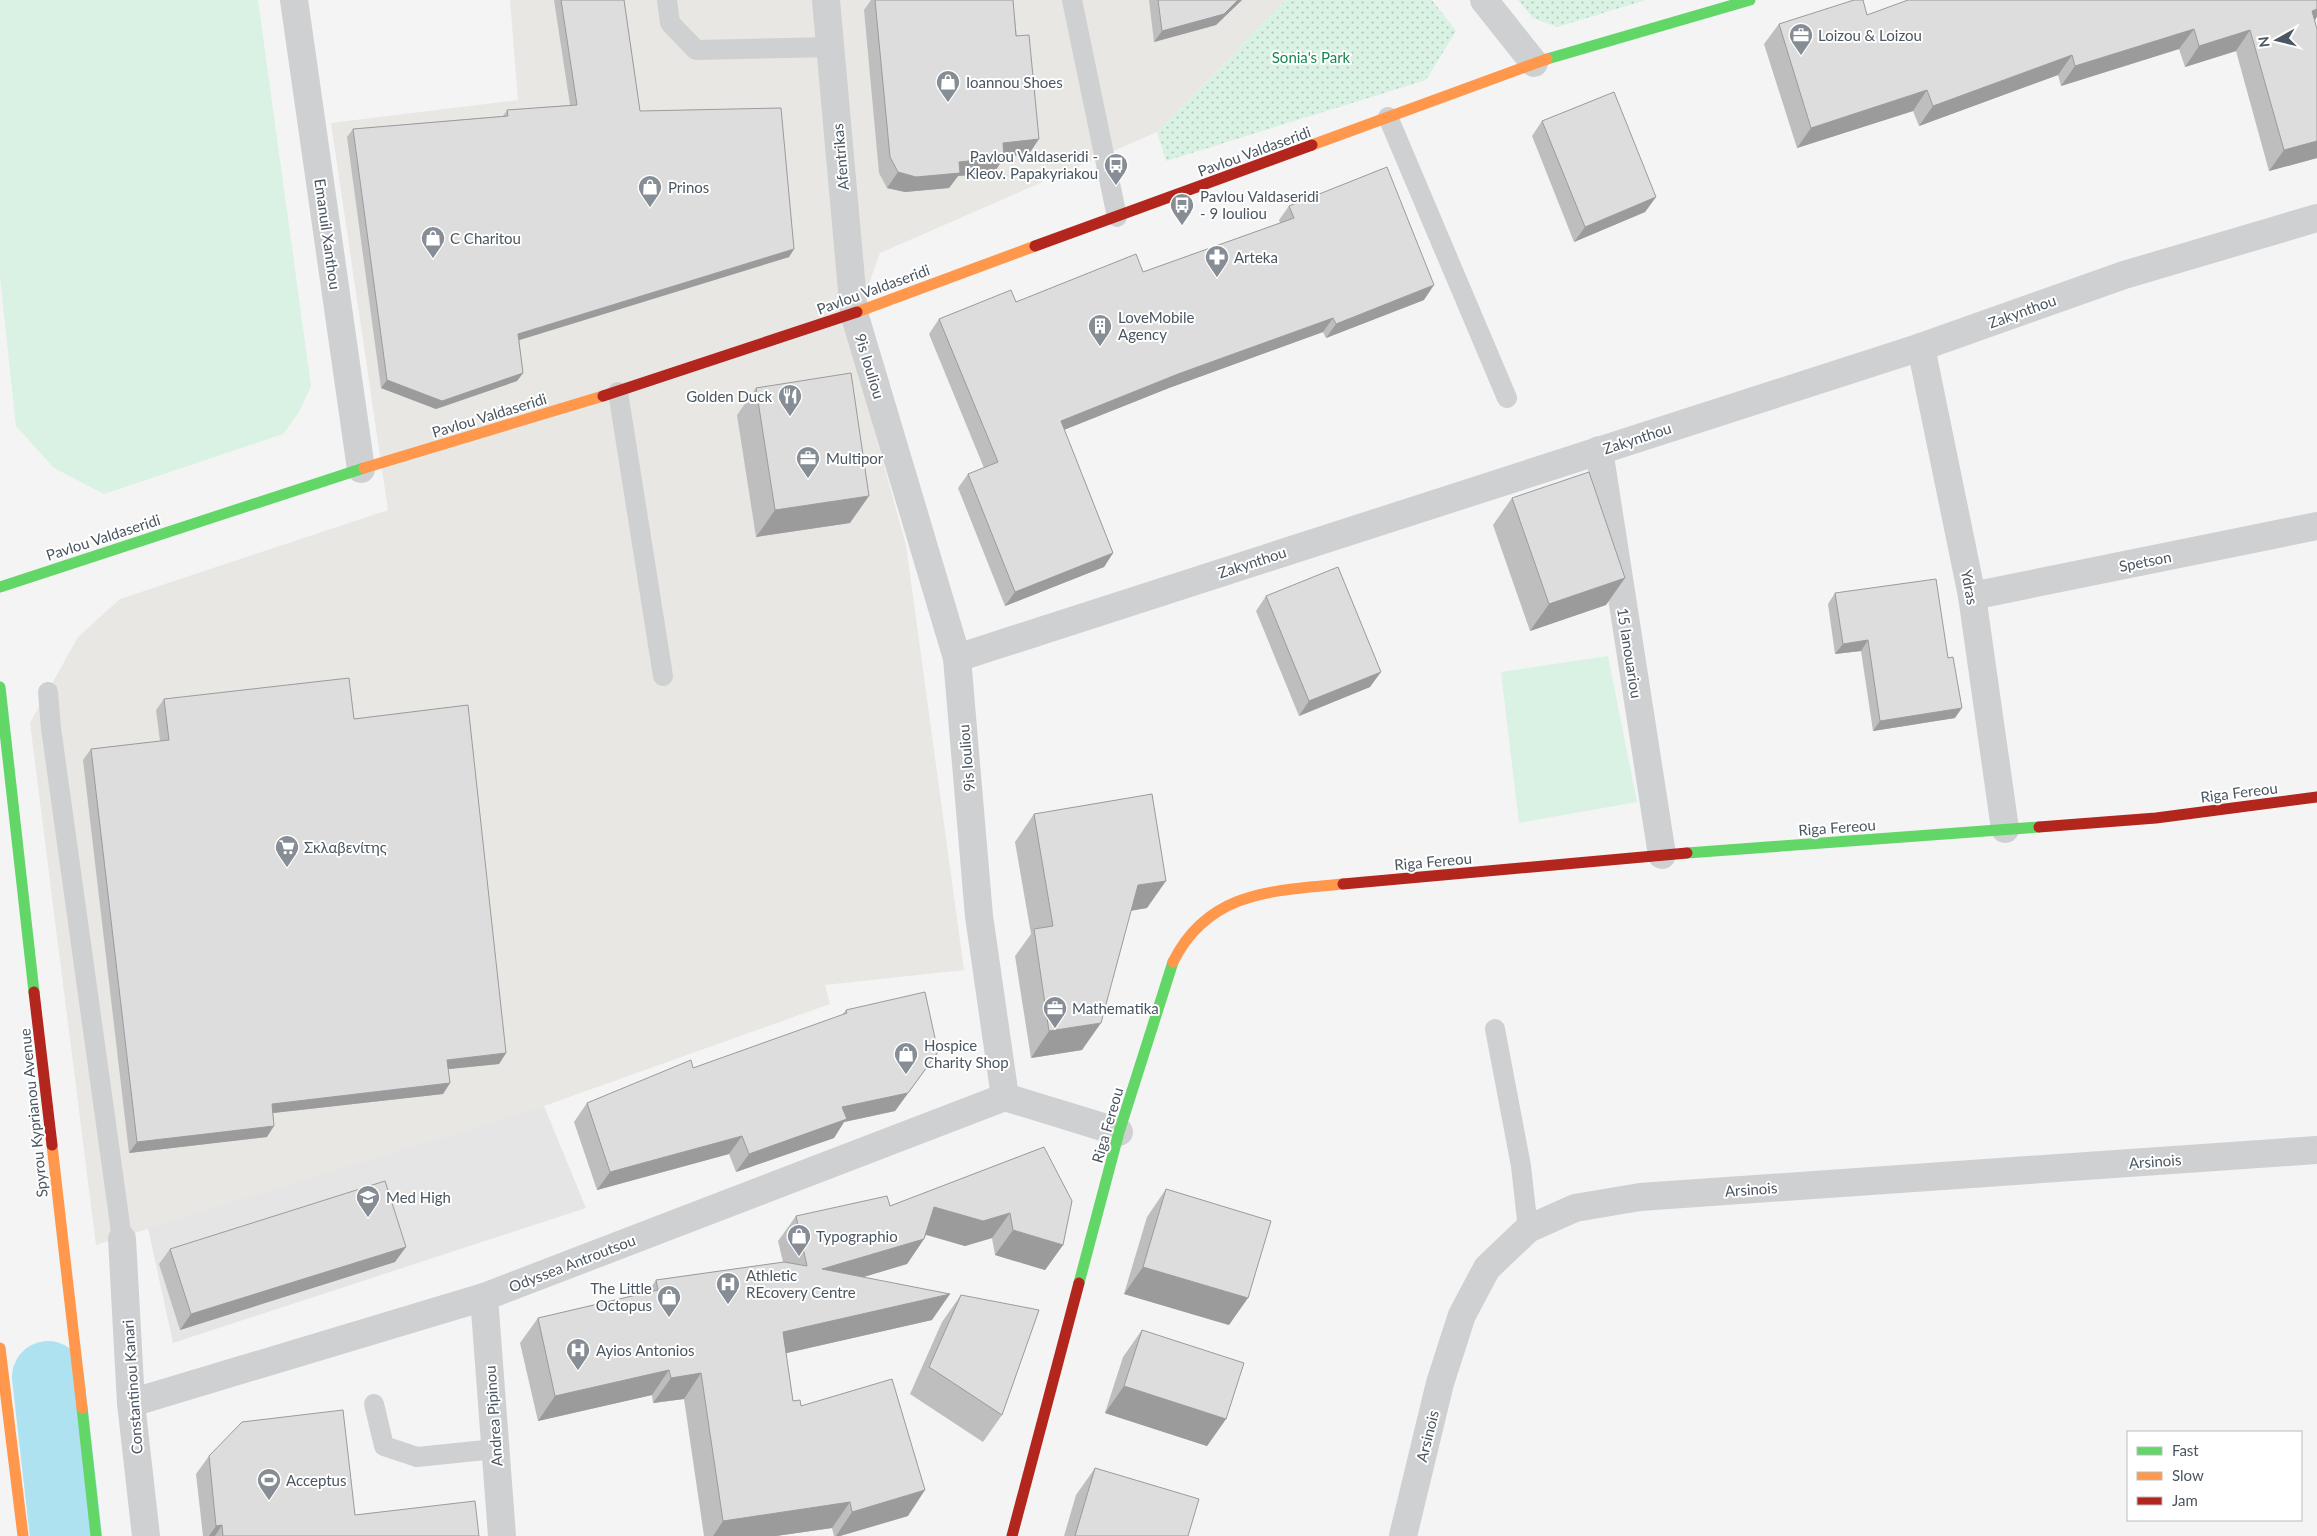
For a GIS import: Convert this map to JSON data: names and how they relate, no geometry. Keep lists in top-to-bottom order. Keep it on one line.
{"streets":{"street":["Pavlou Valdaseridi","Afentrikas","Emanuil Xanthou","Zakynthou","9is Iouliou","Spetson","Ydras","15 Ianouariou","Riga Fereou","Spyrou Kyprianou Avenue","Arsinois","Odyssea Antroutsou","Constantinou Kanari","Andrea Pipinou"]},"crossings":[["Pavlou Valdaseridi","Afentrikas"],["Pavlou Valdaseridi","Emanuil Xanthou"],["Pavlou Valdaseridi","9is Iouliou"],["Afentrikas","9is Iouliou"],["Zakynthou","9is Iouliou"],["Zakynthou","Ydras"],["Zakynthou","15 Ianouariou"],["9is Iouliou","Odyssea Antroutsou"],["Spetson","Ydras"],["Ydras","Riga Fereou"],["15 Ianouariou","Riga Fereou"],["Odyssea Antroutsou","Constantinou Kanari"],["Odyssea Antroutsou","Andrea Pipinou"]],"parks":["Sonia's Park"],"places":{"office":["Loizou & Loizou","Multipor","Mathematika"],"shop":["Ioannou Shoes","Prinos","C Charitou","Hospice Charity Shop","Typographio","The Little Octopus"],"bus stop":["Pavlou Valdaseridi - Kleov. Papakyriakou","Pavlou Valdaseridi - 9 Iouliou"],"pharmacy":["Arteka"],"building":["LoveMobile Agency"],"restaurant":["Golden Duck"],"supermarket":["Σκλαβενίτης"],"school or university":["Med High"],"hospital":["Athletic REcovery Centre","Ayios Antonios"],"sports":["Acceptus"]},"legend":["Fast","Slow","Jam"],"north":"left"}
